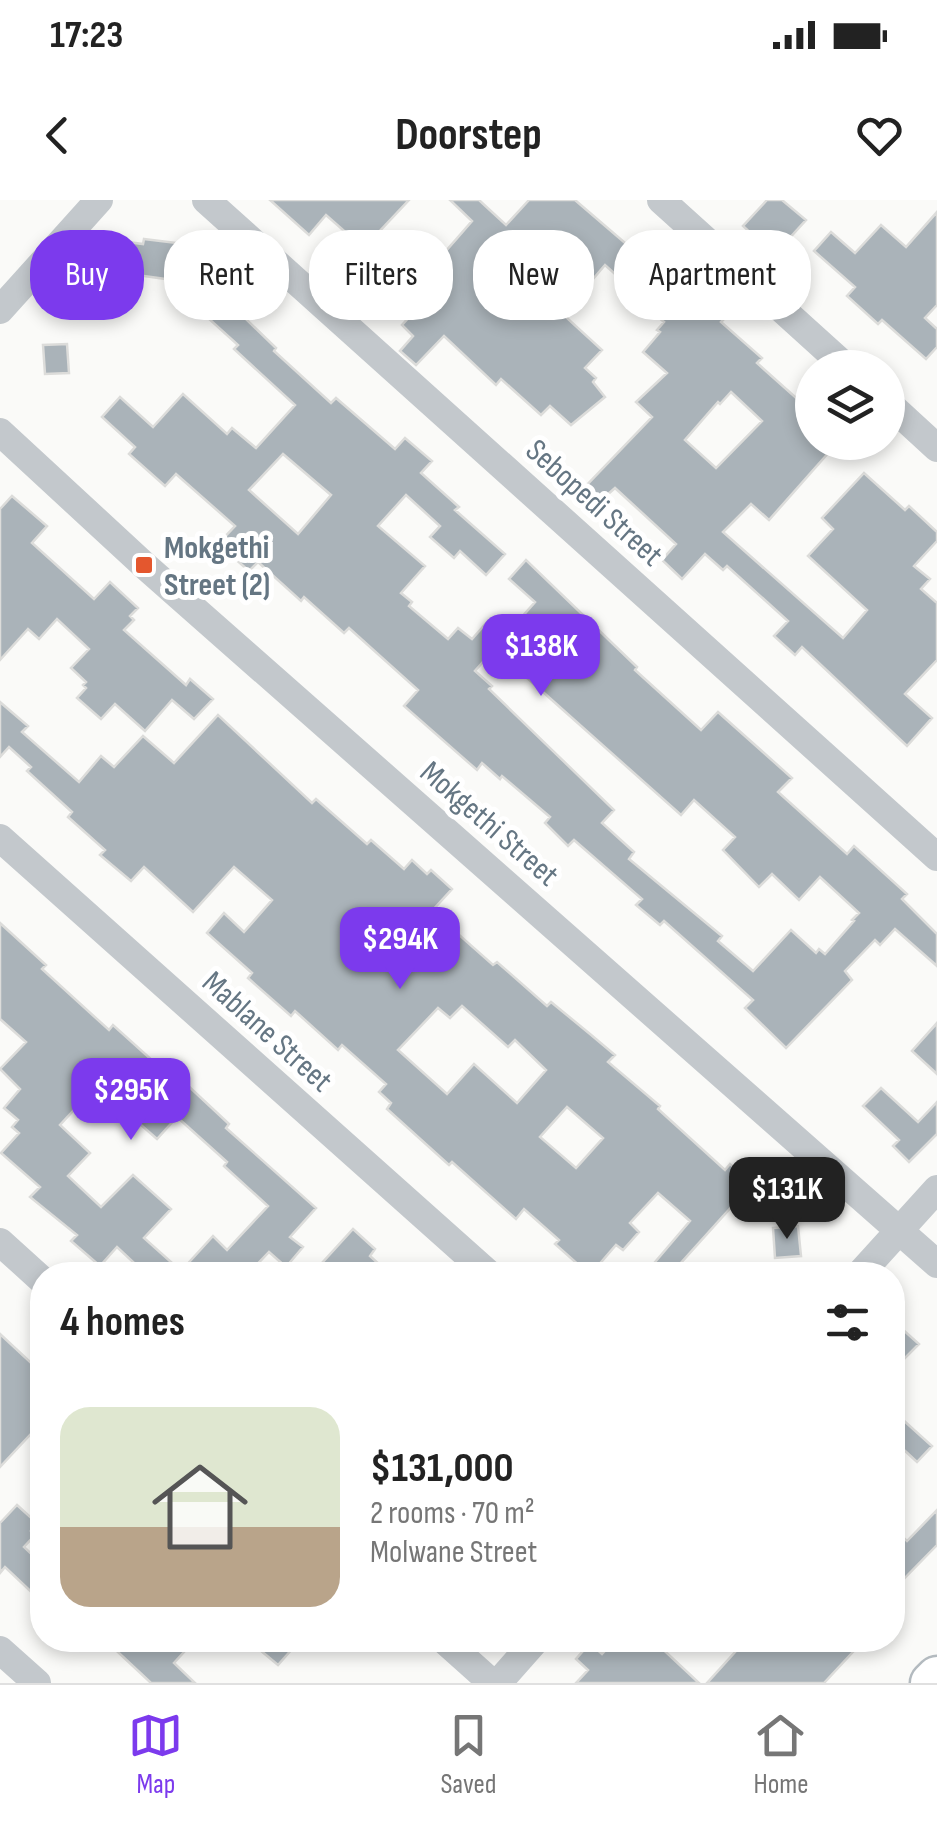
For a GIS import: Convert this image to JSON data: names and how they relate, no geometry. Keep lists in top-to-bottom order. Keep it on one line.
{"streets":{"street":["Sebopedi Street","Mokgethi Street","Mablane Street"]},"places":{"transit":["Mokgethi Street (2)"]},"page":{"status":"17:23","header":"Doorstep","chip":["Buy","Rent","Filters","New","Apartment"],"price":["$138K","$294K","$295K","$131K"],"heading":"4 homes","list":[{"name":"$131,000","note":"2 rooms · 70 m² · Molwane Street"}],"tabs":["Map","Saved","Home"]}}
